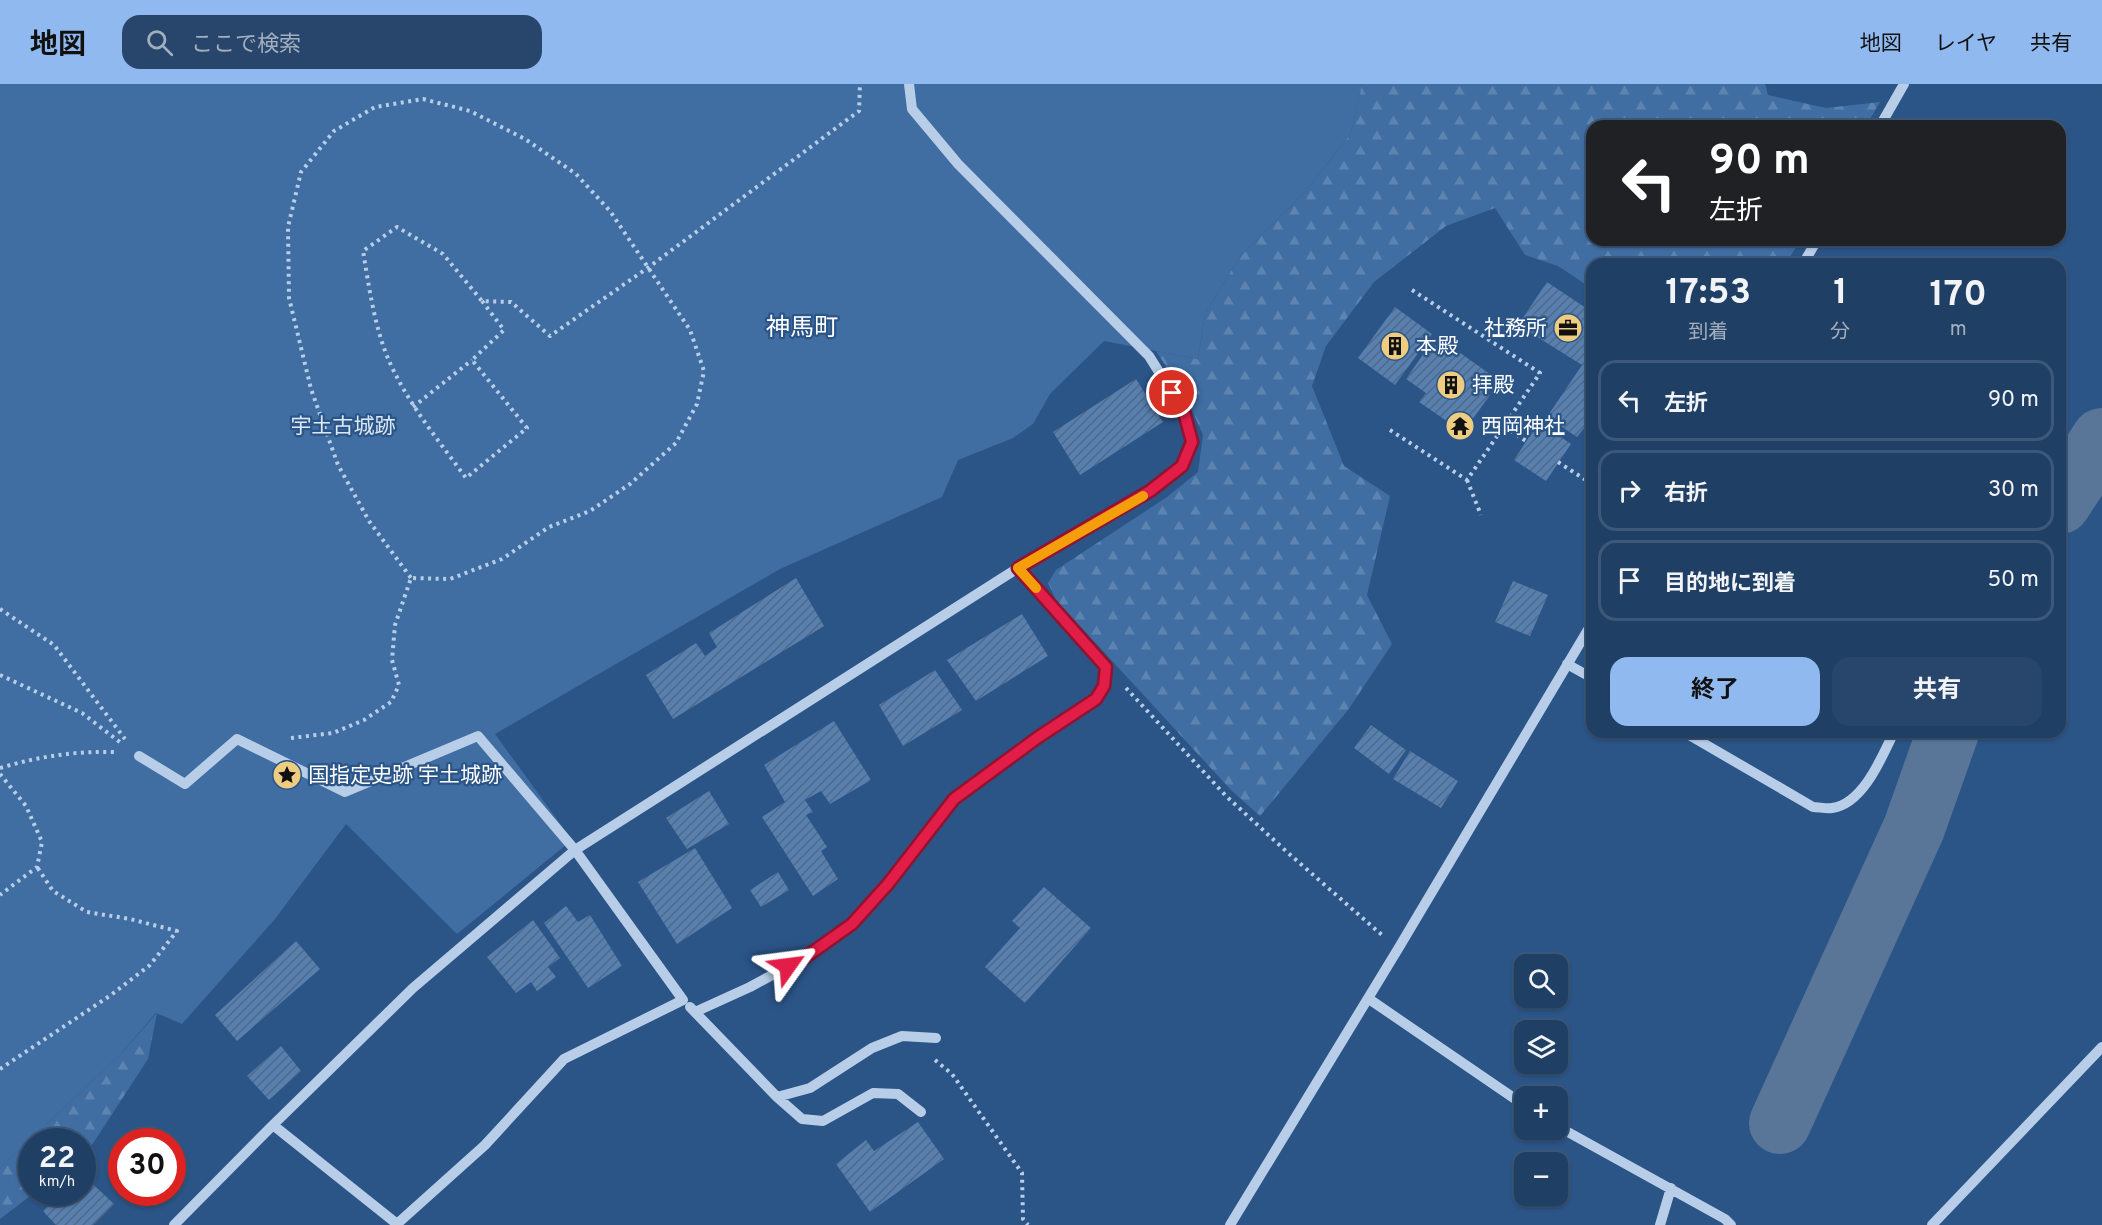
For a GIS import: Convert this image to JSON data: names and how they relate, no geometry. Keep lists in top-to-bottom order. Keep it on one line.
{"districts":["神馬町"],"parks":["宇土古城跡"],"places":{"office":["社務所"],"building":["本殿","拝殿"],"temple":["西岡神社"],"place":["国指定史跡 宇土城跡"]},"page":{"header":"地図","search":"ここで検索","nav":["地図","レイヤ","共有"],"turn":["90 m","左折"],"eta":["17:53","到着","1","分","170","m"],"list":[{"name":"左折","value":"90 m"},{"name":"右折","value":"30 m"},{"name":"目的地に到着","value":"50 m"}],"buttons":["終了","共有"],"map_buttons":["+","−"],"speed":"22 km/h","limit":"30"}}
